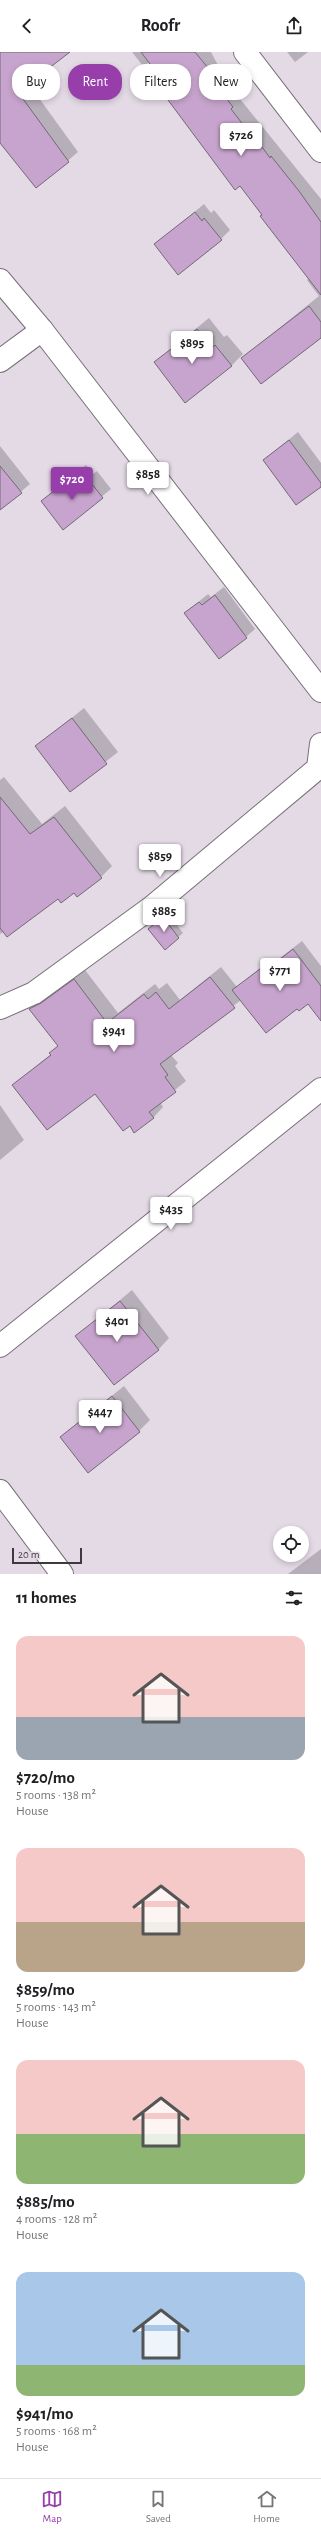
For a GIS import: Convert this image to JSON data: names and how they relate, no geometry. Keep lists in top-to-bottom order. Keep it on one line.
{"scale_bar":"20 m","page":{"header":"Roofr","chip":["Buy","Rent","Filters","New"],"price":["$726","$895","$858","$720","$859","$885","$771","$941","$435","$401","$447"],"scale":"20 m","heading":"11 homes","list":[{"name":"$720/mo","note":"5 rooms · 138 m² · House"},{"name":"$859/mo","note":"5 rooms · 143 m² · House"},{"name":"$885/mo","note":"4 rooms · 128 m² · House"},{"name":"$941/mo","note":"5 rooms · 168 m² · House"}],"tabs":["Map","Saved","Home"]}}
